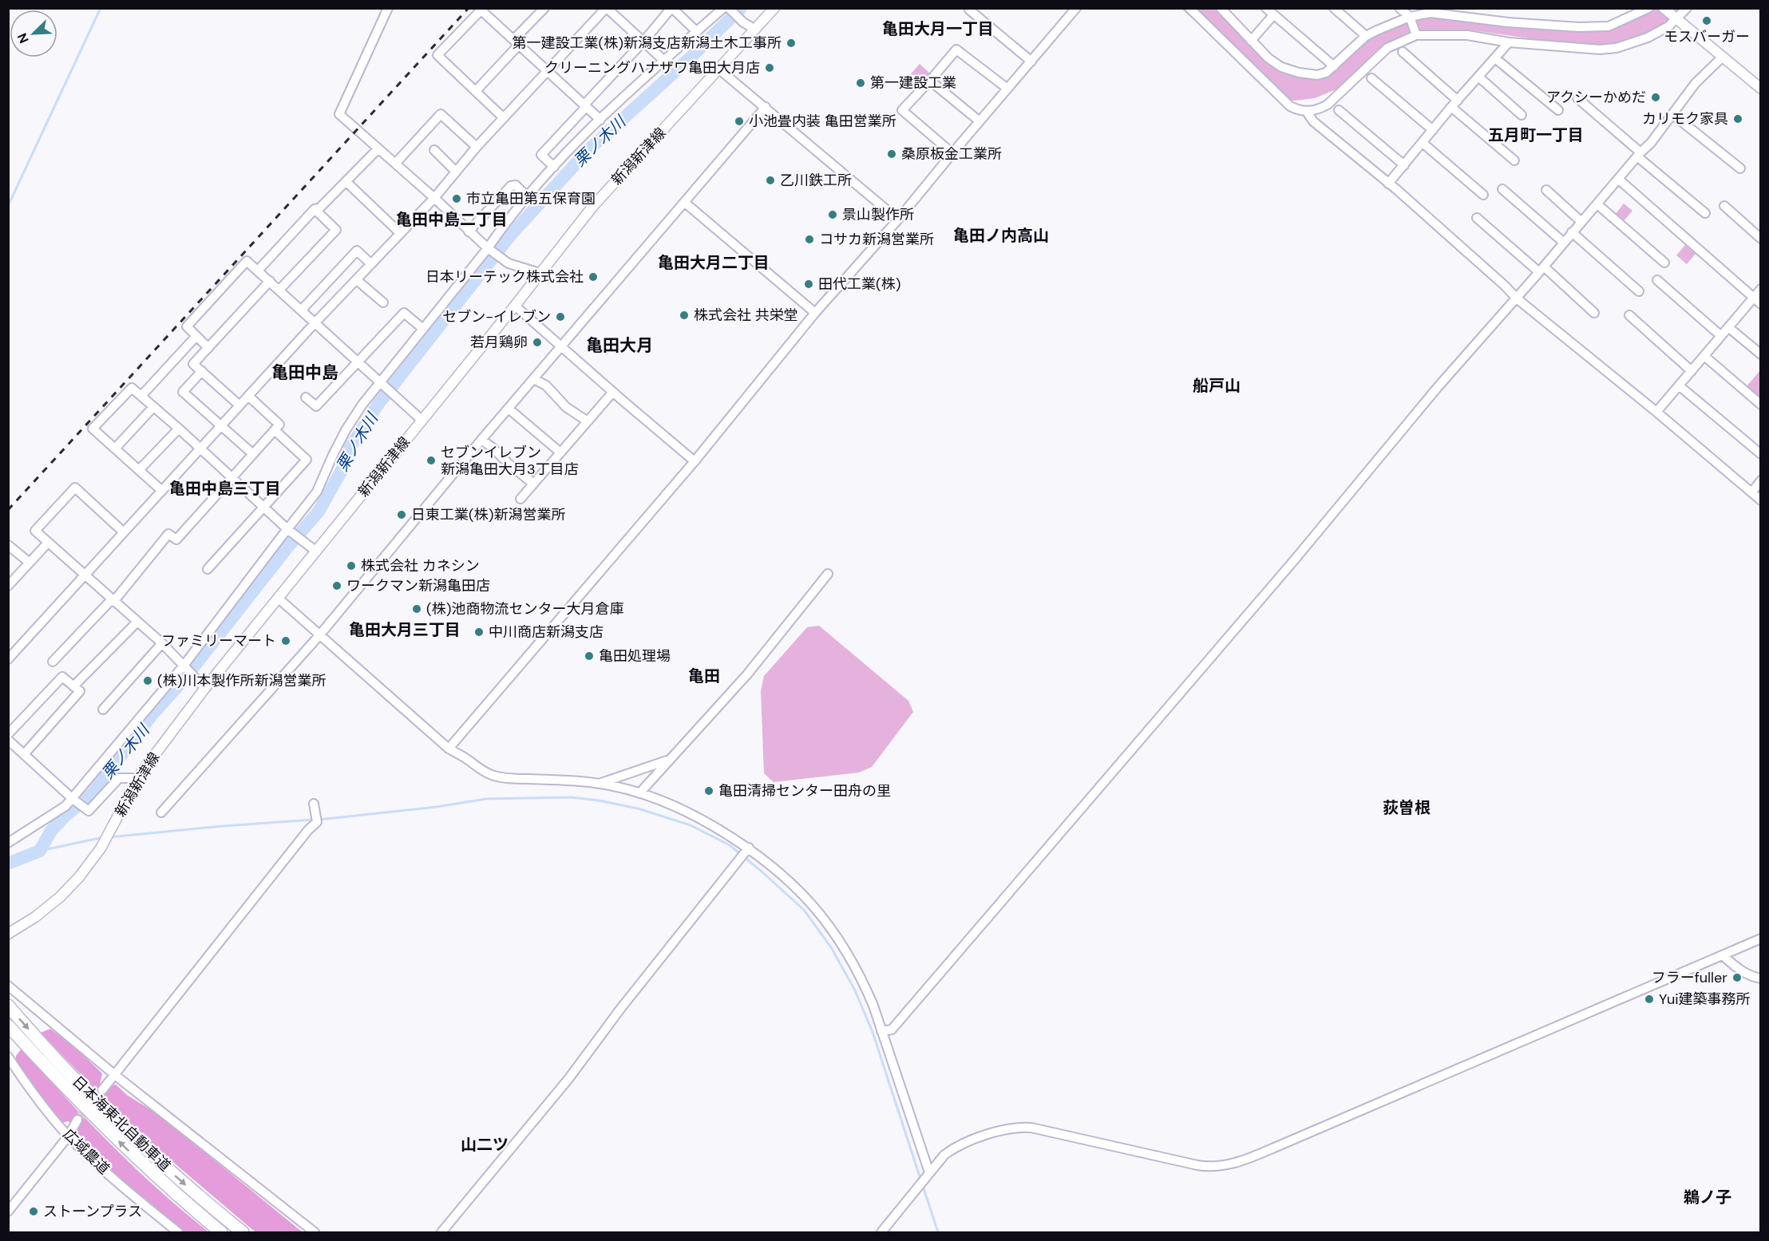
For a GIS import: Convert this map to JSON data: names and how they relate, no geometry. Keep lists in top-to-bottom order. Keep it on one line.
{"streets":{"highway":["日本海東北自動車道"],"main road":["新潟新津線"],"street":["広域農道"]},"districts":["亀田大月一丁目","五月町一丁目","亀田中島二丁目","亀田ノ内高山","亀田大月二丁目","亀田大月","亀田中島","船戸山","亀田中島三丁目","亀田大月三丁目","亀田","荻曽根","山二ツ","鵜ノ子"],"water":["栗ノ木川"],"places":["モスバーガー","第一建設工業(株)新潟支店新潟土木工事所","クリーニングハナザワ亀田大月店","第一建設工業","アクシーかめだ","カリモク家具","小池畳内装 亀田営業所","桑原板金工業所","乙川鉄工所","市立亀田第五保育園","景山製作所","コサカ新潟営業所","日本リーテック株式会社","田代工業(株)","株式会社 共栄堂","セブン-イレブン","若月鶏卵","セブンイレブン 新潟亀田大月3丁目店","日東工業(株)新潟営業所","株式会社 カネシン","ワークマン新潟亀田店","(株)池商物流センター大月倉庫","中川商店新潟支店","ファミリーマート","亀田処理場","(株)川本製作所新潟営業所","亀田清掃センター田舟の里","フラーfuller","Yui建築事務所","ストーンプラス"],"north":"bottom left"}
